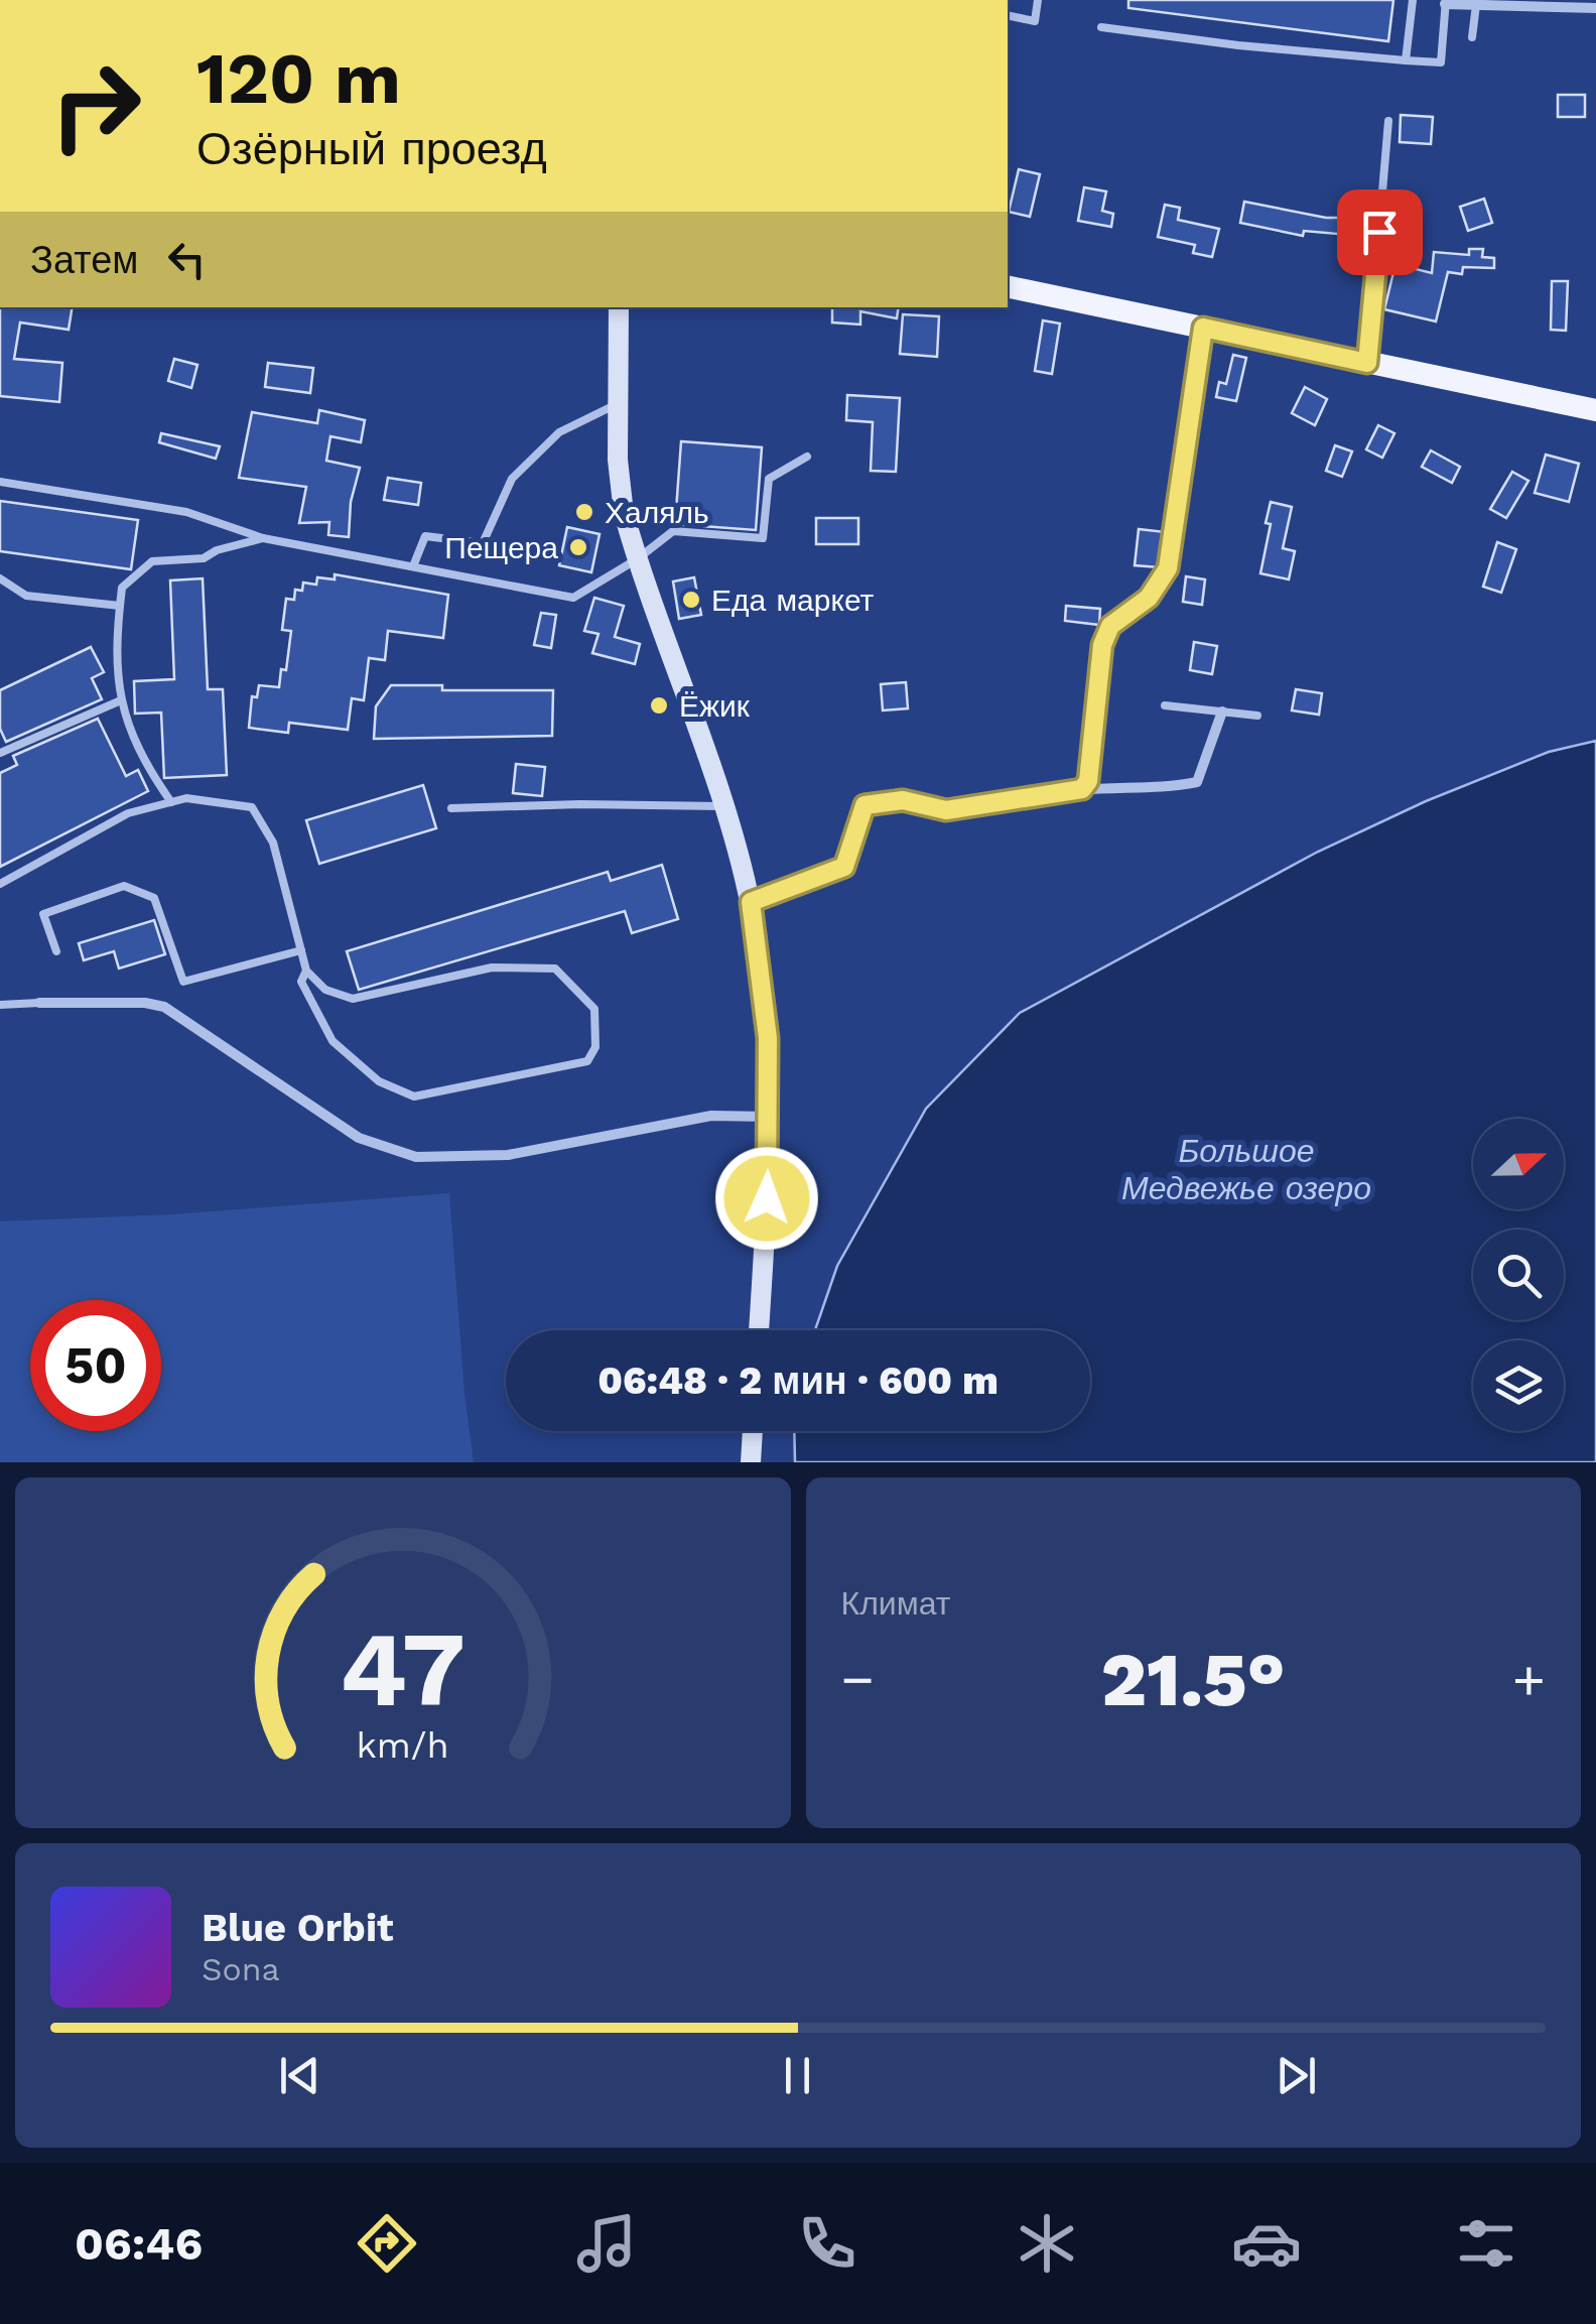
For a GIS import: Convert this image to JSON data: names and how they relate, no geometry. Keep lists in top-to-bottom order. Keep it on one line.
{"water":["Большое Медвежье озеро"],"places":["Халяль","Пещера","Еда маркет","Ёжик"],"north":"right","page":{"turn":["120 m","Озёрный проезд"],"then":"Затем","limit":"50","trip":"06:48 · 2 мин · 600 m","tile":"Климат","heat":["−","21.5°","+"],"song":["Blue Orbit","Sona"],"tabs":"06:46","gauge":["47","km/h"]}}
